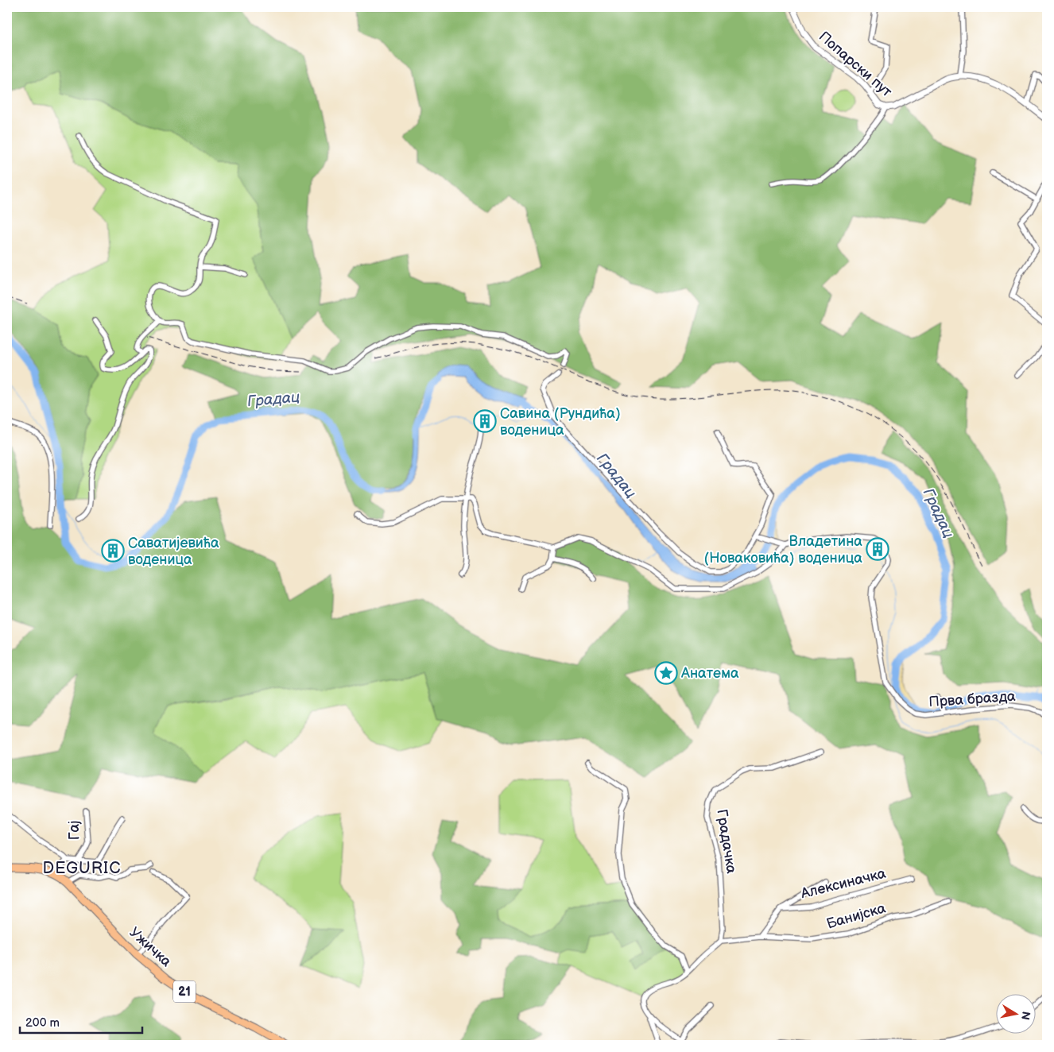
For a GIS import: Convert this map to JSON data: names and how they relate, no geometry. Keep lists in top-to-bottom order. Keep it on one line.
{"streets":{"main road":["Ужичка","21"],"street":["Попарски пут","Прва бразда","Гај","Градачка","Алексиначка","Банијска"]},"crossings":[["Градачка","Банијска"]],"districts":["DEGURIC"],"water":["Градац"],"places":{"building":["Савина (Рундића) воденица","Владетина (Новаковића) воденица","Саватијевића воденица"],"place":["Анатема"]},"scale_bar":"200 m","north":"right"}
